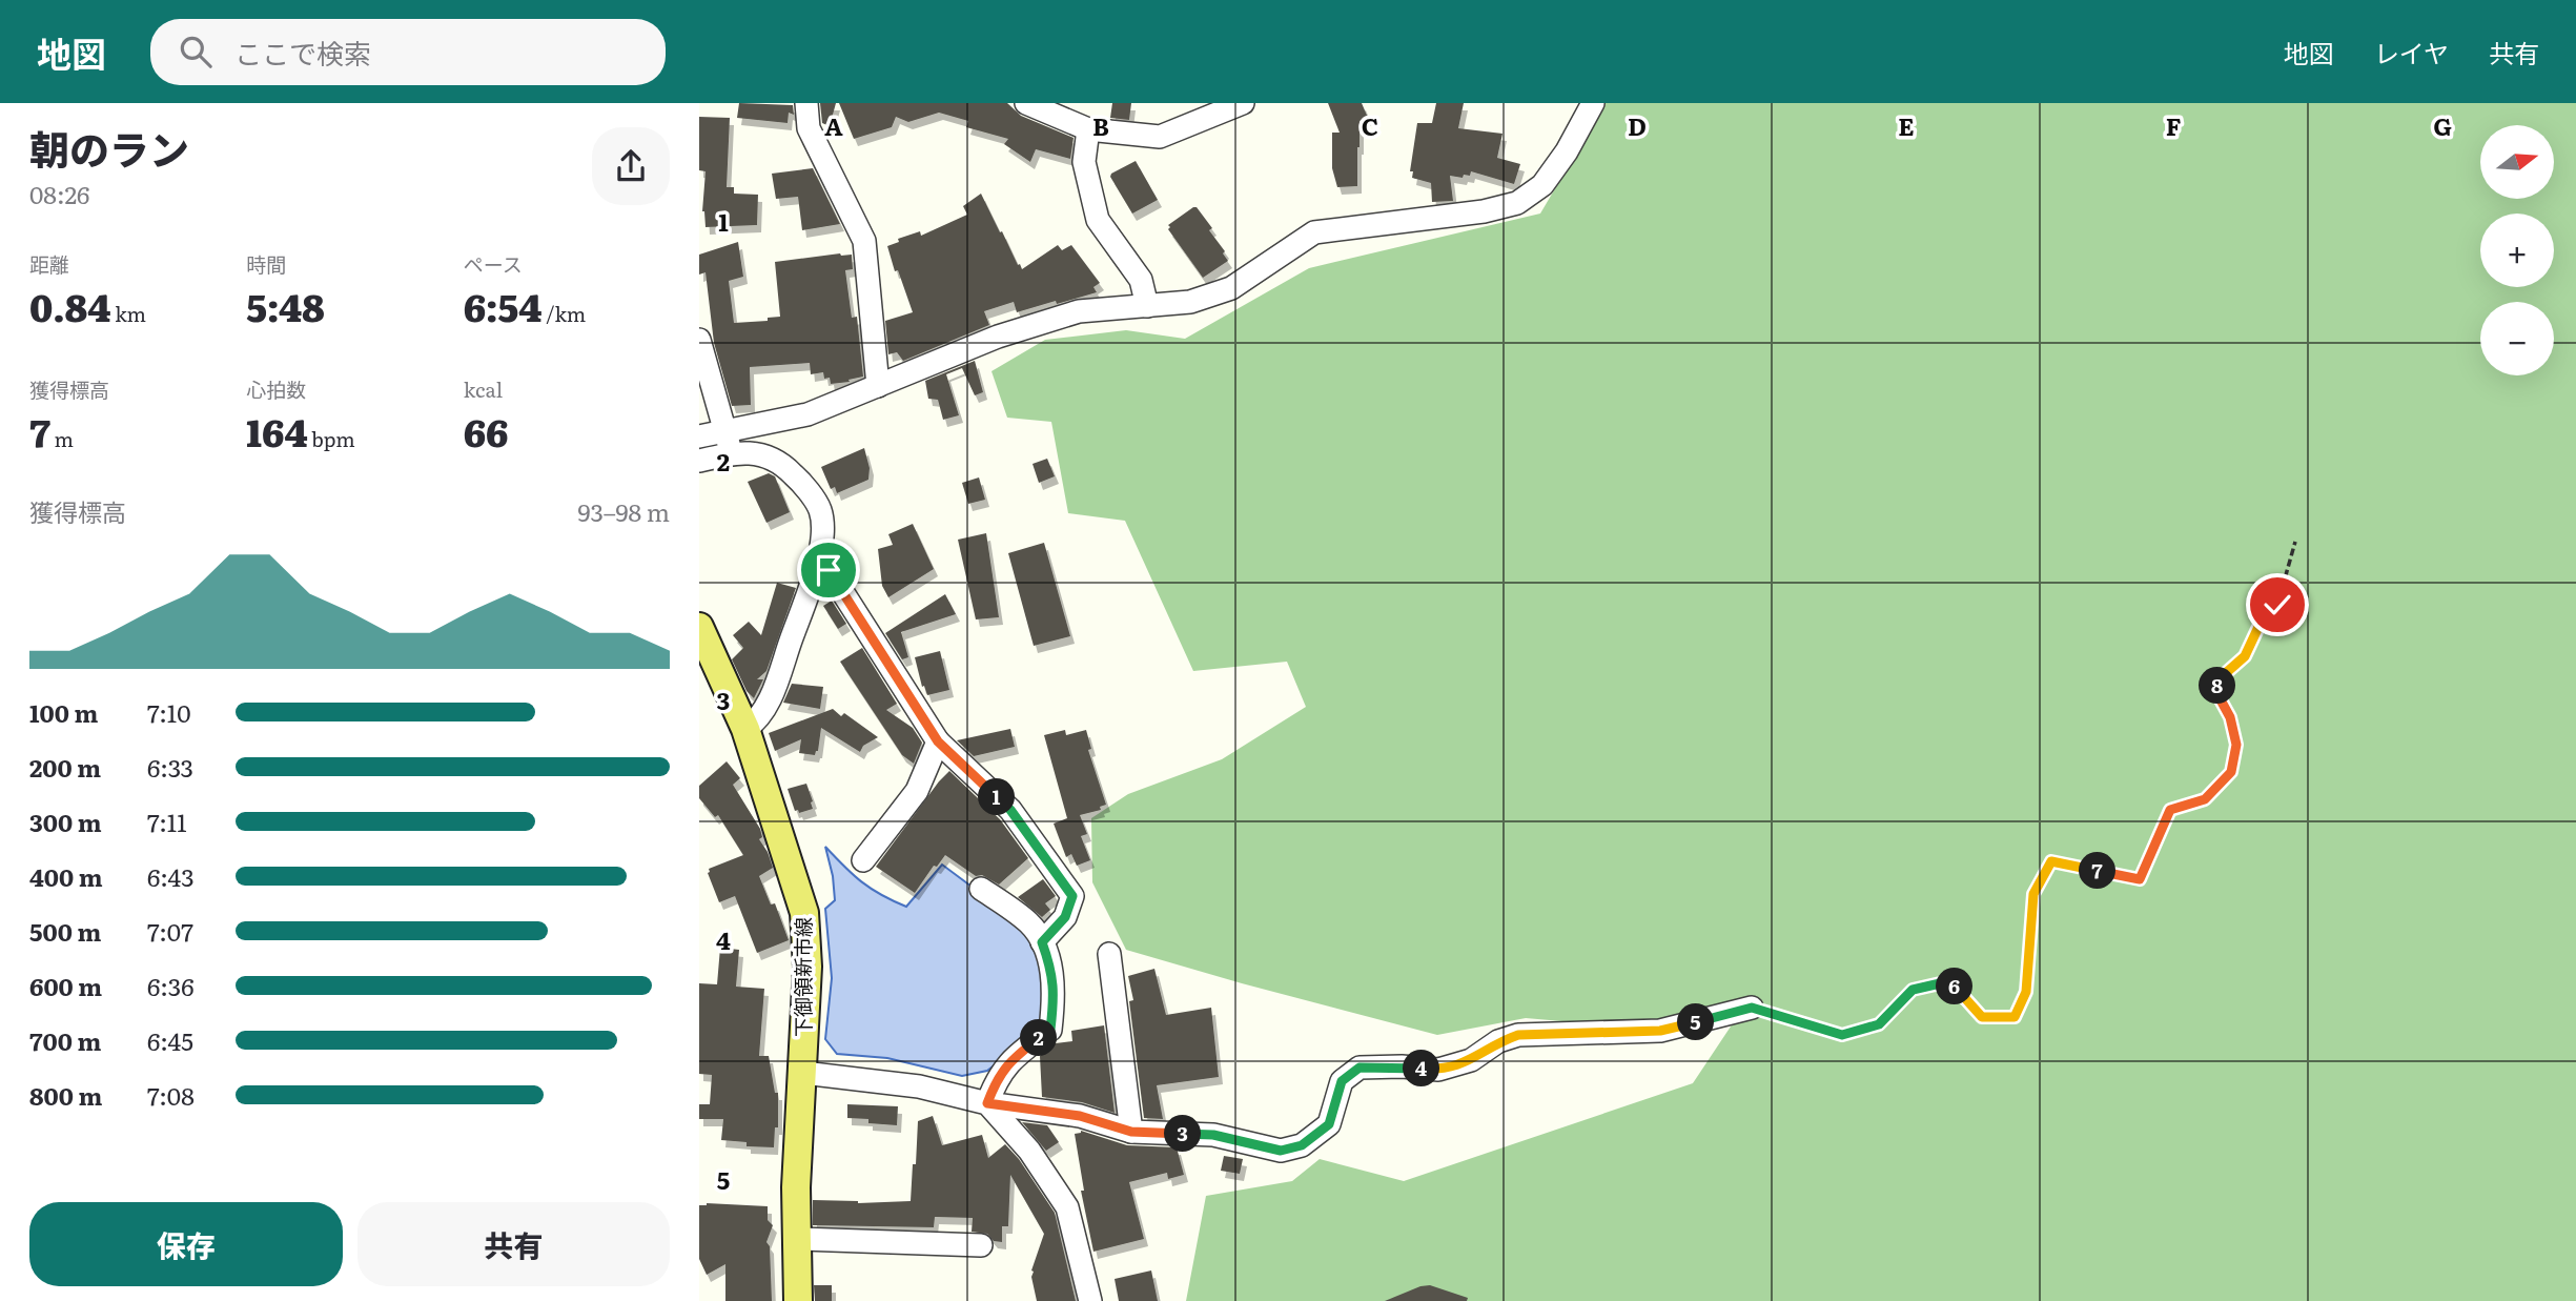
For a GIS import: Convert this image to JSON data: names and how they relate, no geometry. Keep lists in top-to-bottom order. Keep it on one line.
{"streets":{"main road":["下御領新市線"]},"north":"right","page":{"header":"地図","search":"ここで検索","nav":["地図","レイヤ","共有"],"heading":["朝のラン","08:26"],"map_buttons":["+","−"],"stats":[["距離","0.84 km"],["時間","5:48"],["ペース","6:54 /km"],["獲得標高","7 m"],["心拍数","164 bpm"],["kcal","66"]],"chart":["獲得標高","93–98 m"],"pins":["8","1","7","6","5","2","4","3"],"list":[{"name":"100 m","note":"7:10"},{"name":"200 m","note":"6:33"},{"name":"300 m","note":"7:11"},{"name":"400 m","note":"6:43"},{"name":"500 m","note":"7:07"},{"name":"600 m","note":"6:36"},{"name":"700 m","note":"6:45"},{"name":"800 m","note":"7:08"}],"buttons":["保存","共有"]},"grid":{"columns":["A","B","C","D","E","F","G"],"rows":["1","2","3","4","5"]}}
